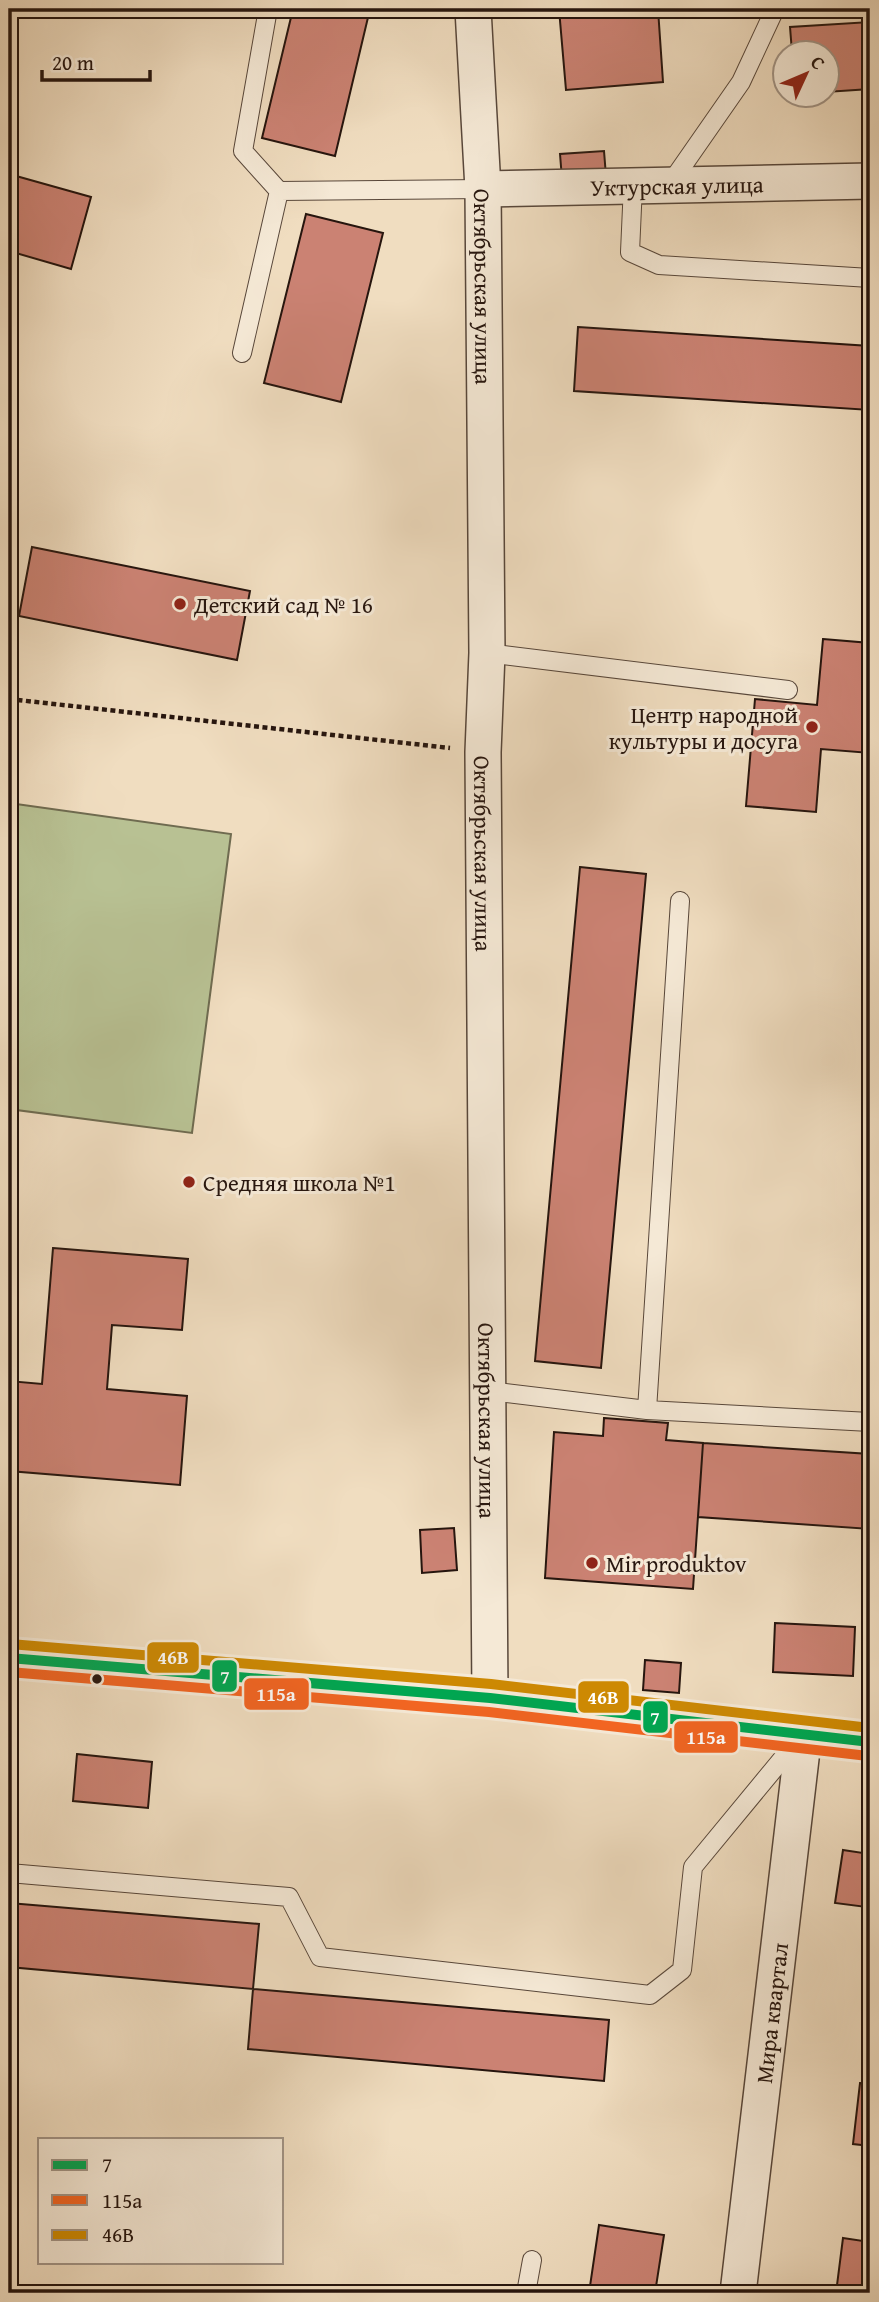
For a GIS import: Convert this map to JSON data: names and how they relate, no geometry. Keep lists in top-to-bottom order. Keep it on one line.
{"streets":{"street":["Уктурская улица","Октябрьская улица","Мира квартал"]},"crossings":[["Уктурская улица","Октябрьская улица"]],"places":["Детский сад № 16","Центр народной культуры и досуга","Средняя школа №1","Mir produktov"],"lines":["transit line 46В","transit line 7","transit line 115а"],"legend":["7","115а","46В"],"scale_bar":"20 m","north":"top right"}
